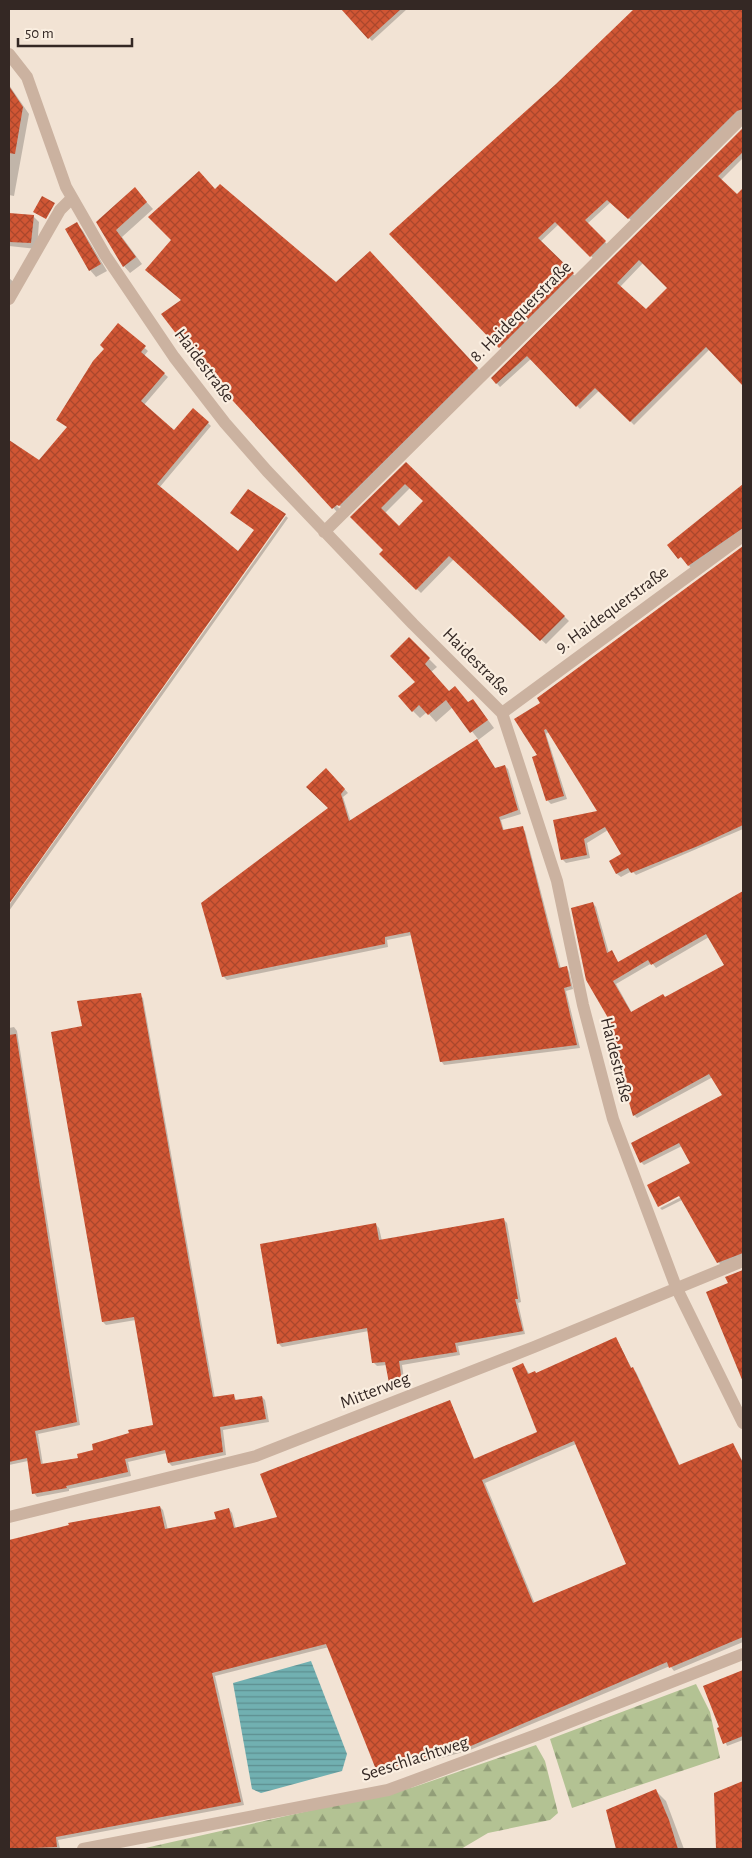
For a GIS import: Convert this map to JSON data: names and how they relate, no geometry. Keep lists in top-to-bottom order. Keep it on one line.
{"streets":{"street":["8. Haidequerstraße","Haidestraße","9. Haidequerstraße","Mitterweg","Seeschlachtweg"]},"crossings":[["8. Haidequerstraße","Haidestraße"],["Haidestraße","9. Haidequerstraße"],["Haidestraße","Mitterweg"]],"scale_bar":"50 m"}
